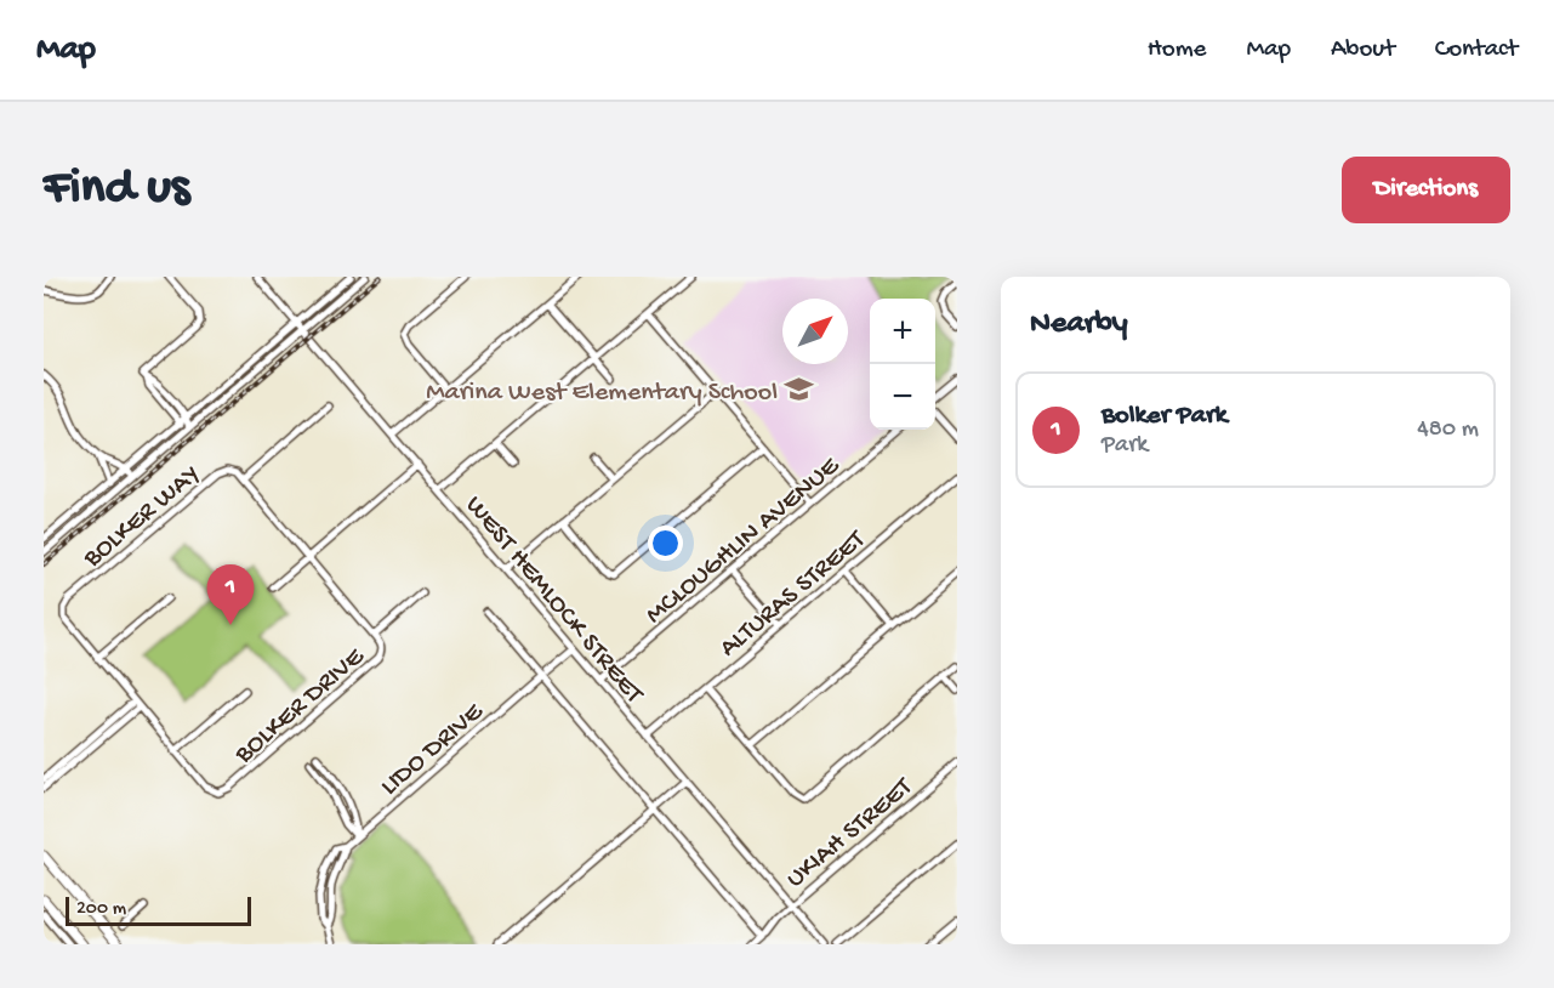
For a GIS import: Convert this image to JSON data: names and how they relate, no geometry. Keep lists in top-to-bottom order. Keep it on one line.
{"streets":{"street":["BOLKER WAY","MCLOUGHLIN AVENUE","ALTURAS STREET","WEST HEMLOCK STREET","BOLKER DRIVE","LIDO DRIVE","UKIAH STREET"]},"crossings":[["BOLKER WAY","BOLKER DRIVE"],["MCLOUGHLIN AVENUE","WEST HEMLOCK STREET"],["ALTURAS STREET","WEST HEMLOCK STREET"],["WEST HEMLOCK STREET","LIDO DRIVE"],["WEST HEMLOCK STREET","UKIAH STREET"]],"places":{"school or university":["Marina West Elementary School"]},"scale_bar":"200 m","north":"top right","page":{"header":"Map","nav":["Home","Map","About","Contact"],"buttons":"Directions","title":"Find us","heading":"Nearby","map_buttons":["+","−"],"list":[{"mark":"1","name":"Bolker Park","note":"Park","value":"480 m"}],"pins":"1","scale":"200 m"}}
